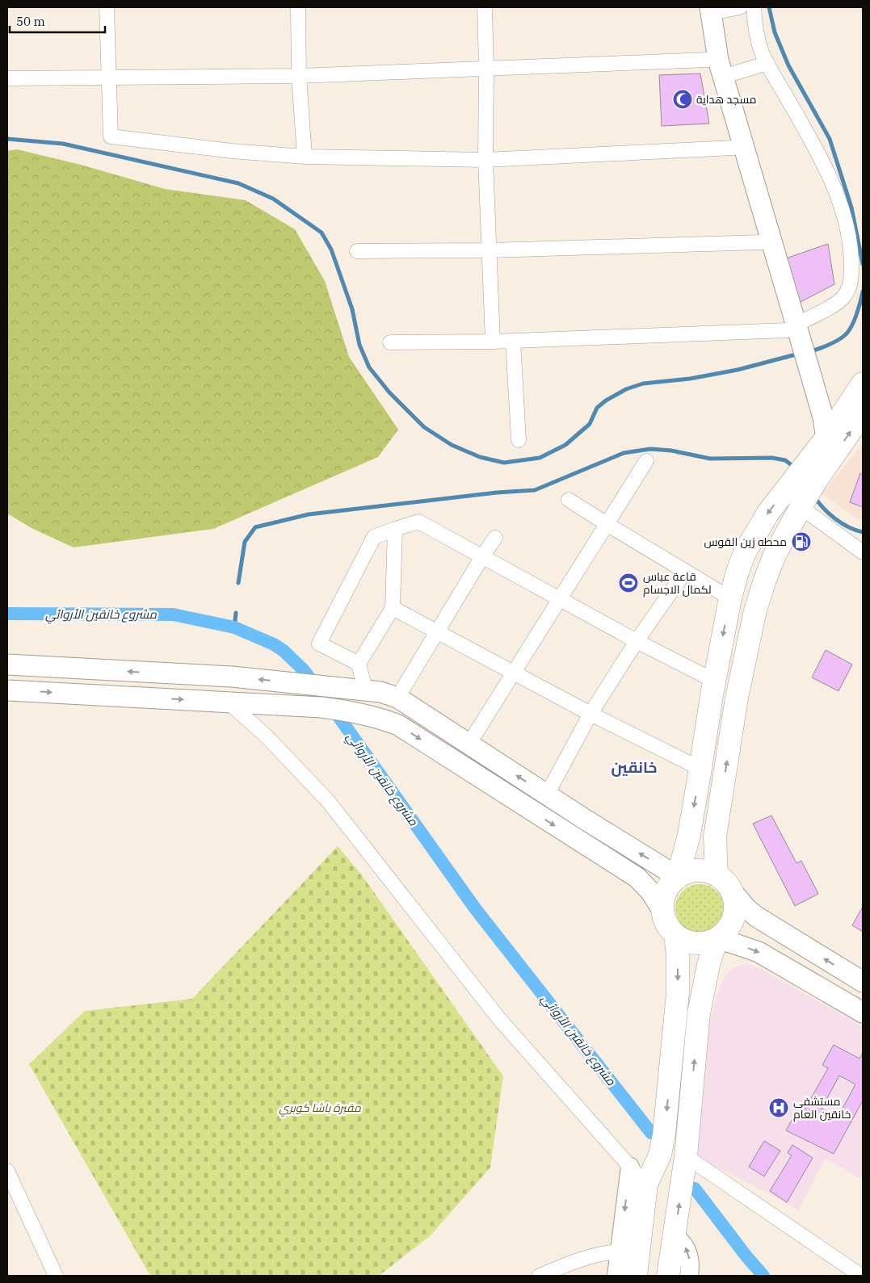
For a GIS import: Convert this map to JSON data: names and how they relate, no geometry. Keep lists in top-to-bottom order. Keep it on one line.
{"districts":["خانقين"],"water":["مشروع خانقين الأروائي"],"parks":["مقبرة باشا كوبري"],"places":{"mosque":["مسجد هداية"],"fuel station":["محطه زين القوس"],"sports":["قاعة عباس لكمال الاجسام"],"hospital":["مستشفى خانقين العام"]},"scale_bar":"50 m"}
